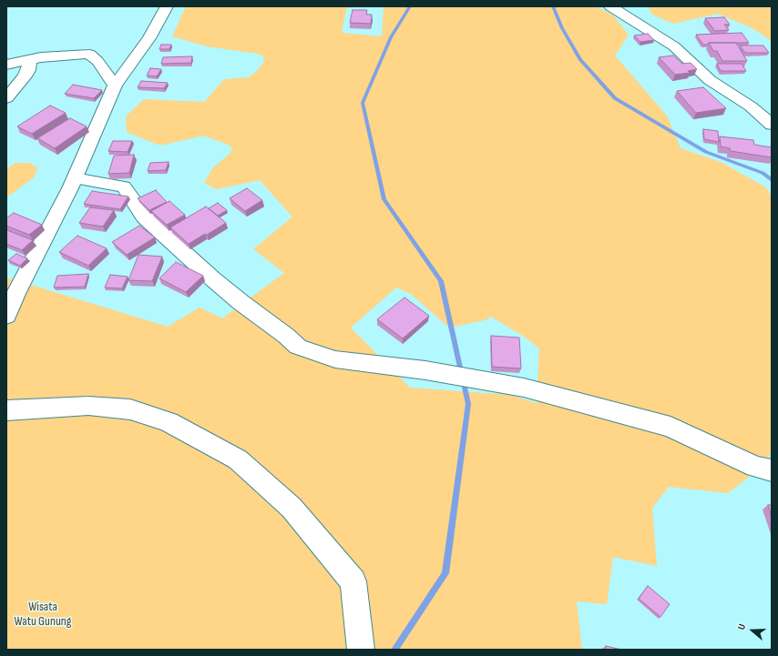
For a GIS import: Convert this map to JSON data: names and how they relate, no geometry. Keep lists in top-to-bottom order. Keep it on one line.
{"parks":["Wisata Watu Gunung"],"north":"left"}
